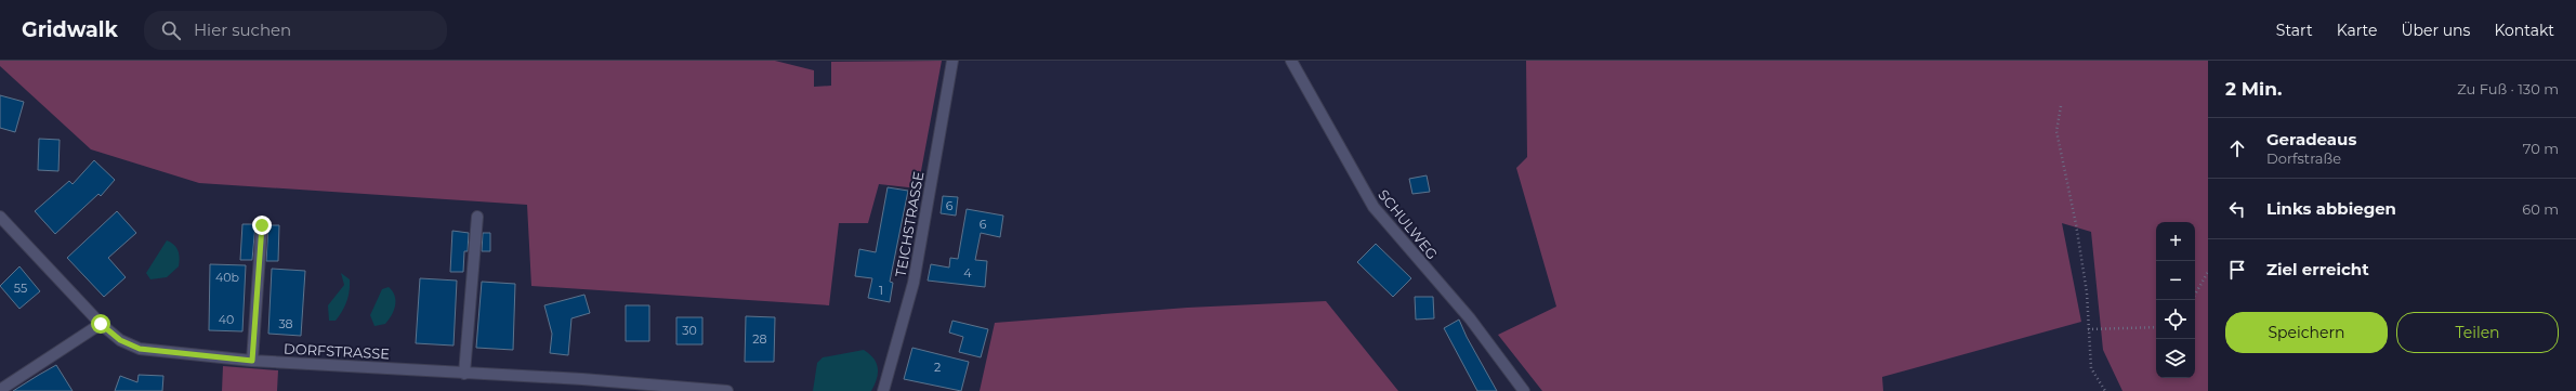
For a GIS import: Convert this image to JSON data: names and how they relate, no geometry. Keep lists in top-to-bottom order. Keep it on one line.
{"streets":{"street":["TEICHSTRASSE","SCHULWEG","DORFSTRASSE"]},"house_numbers":["6","6","4","40b","55","1","40","38","30","28","2"],"page":{"header":"Gridwalk","search":"Hier suchen","nav":["Start","Karte","Über uns","Kontakt"],"heading":["2 Min.","Zu Fuß · 130 m"],"list":[["Geradeaus","Dorfstraße","70 m"],["Links abbiegen","60 m"],"Ziel erreicht"],"map_buttons":["+","−"],"buttons":["Speichern","Teilen"]}}
